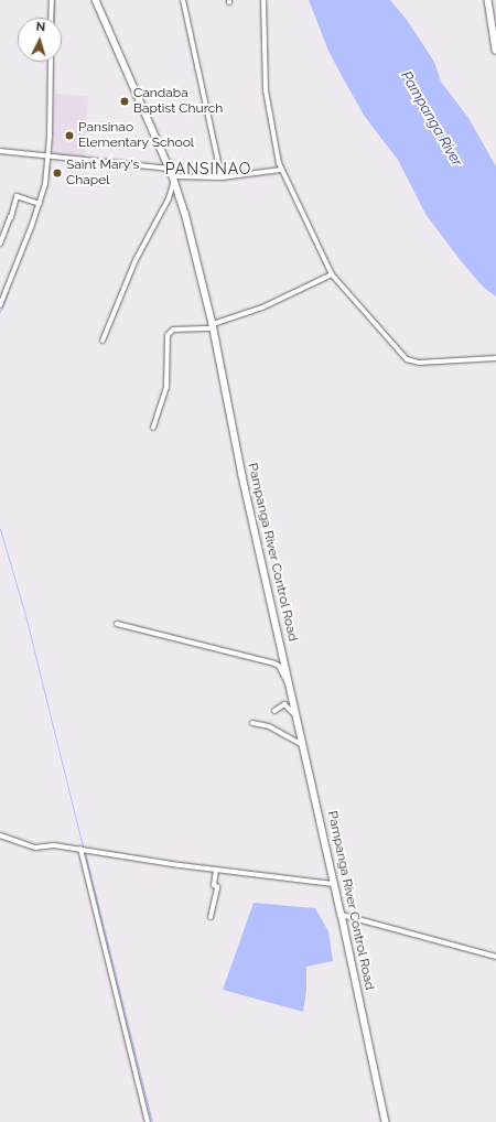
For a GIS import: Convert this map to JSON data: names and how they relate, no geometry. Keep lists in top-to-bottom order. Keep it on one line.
{"streets":{"main road":["Pampanga River Control Road"]},"districts":["PANSINAO"],"water":["Pampanga River"],"places":["Candaba Baptist Church","Pansinao Elementary School","Saint Mary's Chapel"],"north":"top"}
